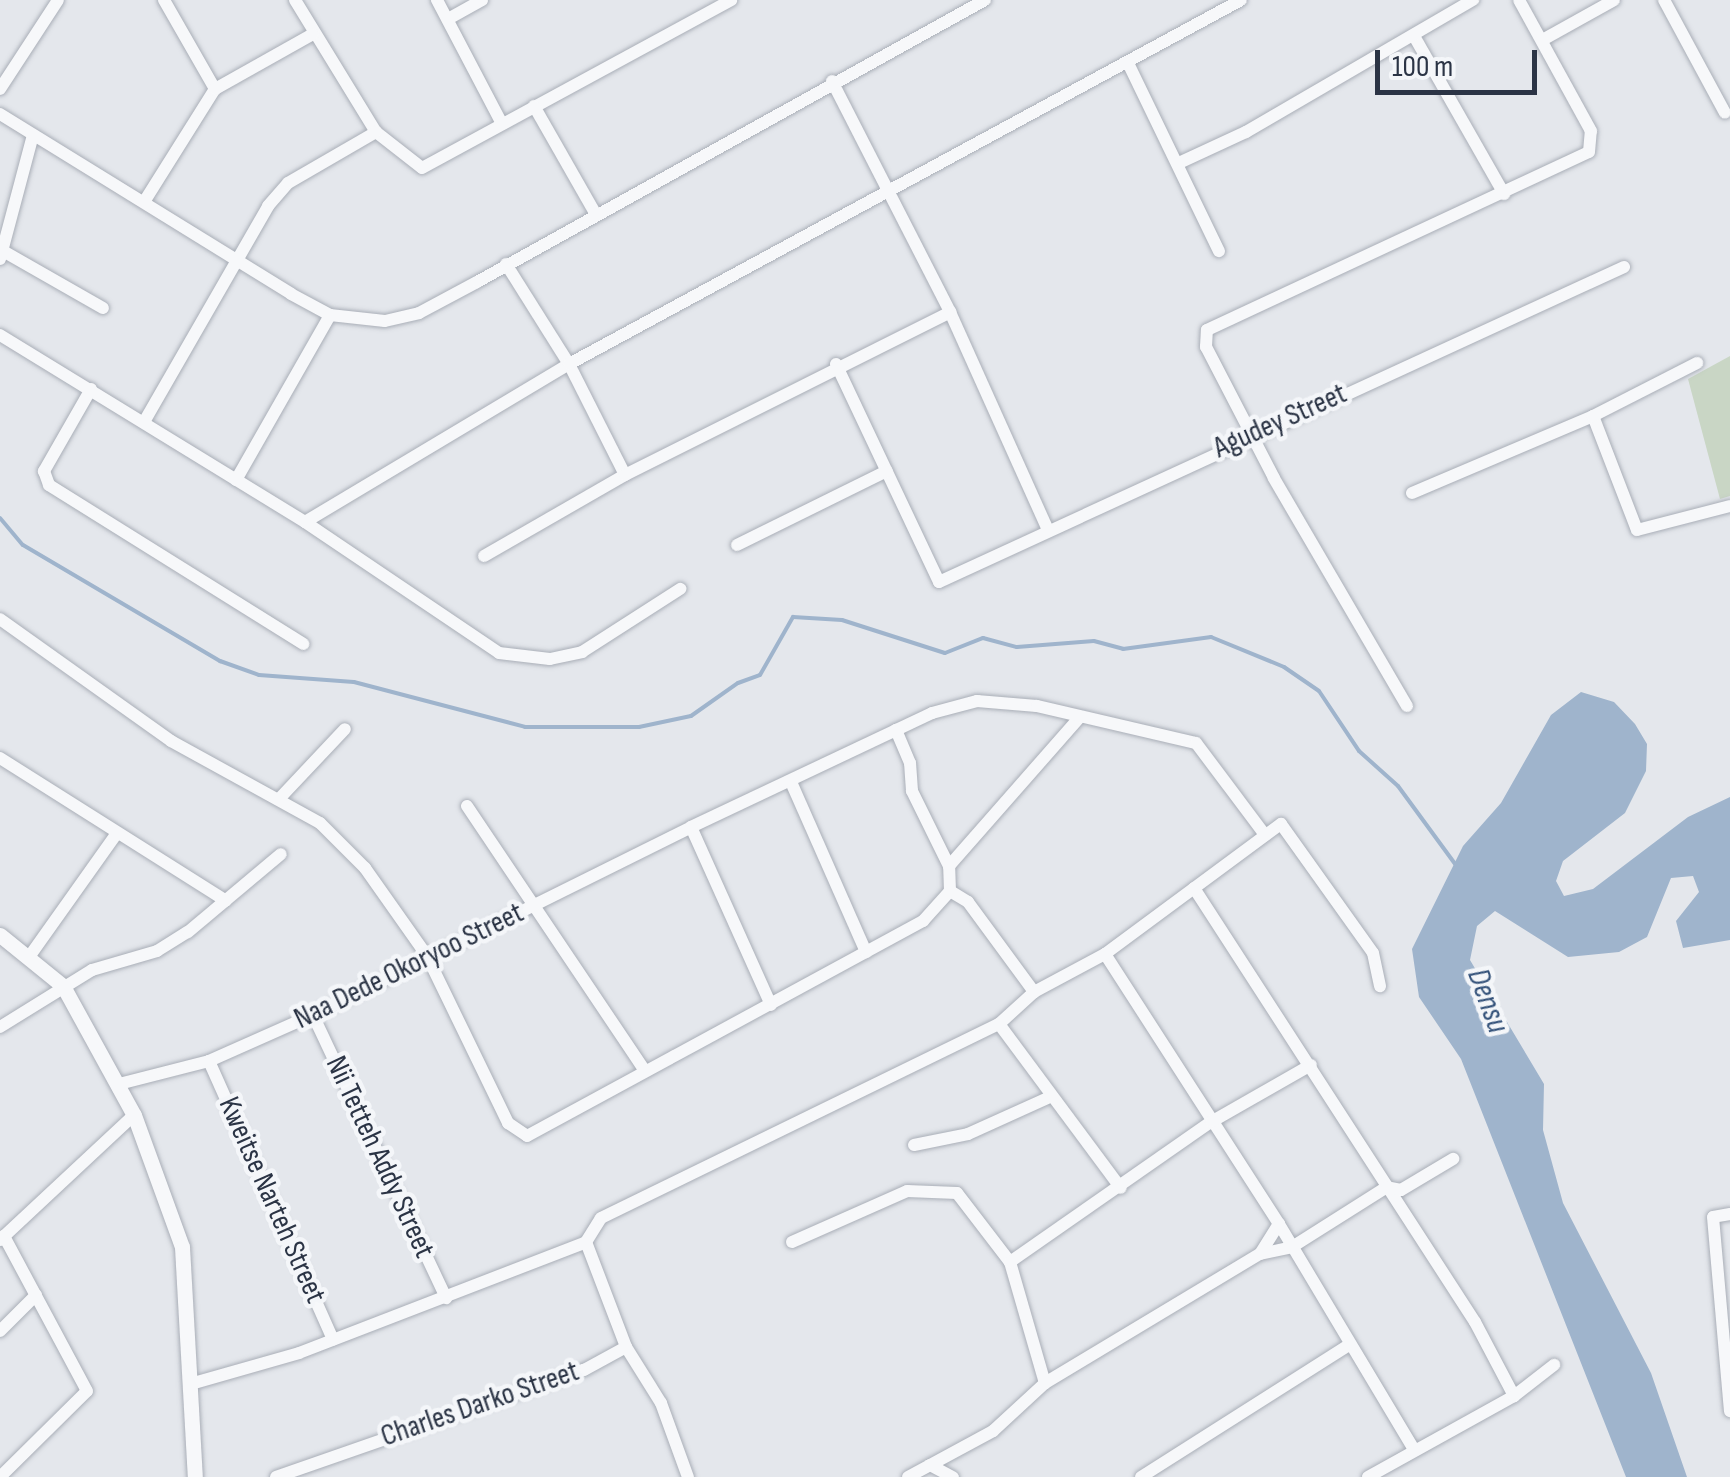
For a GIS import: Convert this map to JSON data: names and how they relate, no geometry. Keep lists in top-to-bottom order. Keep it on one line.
{"streets":{"street":["Agudey Street","Naa Dede Okoryoo Street","Nii Tetteh Addy Street","Kweitse Narteh Street","Charles Darko Street"]},"crossings":[["Naa Dede Okoryoo Street","Nii Tetteh Addy Street"],["Naa Dede Okoryoo Street","Kweitse Narteh Street"]],"water":["Densu"],"scale_bar":"100 m"}
